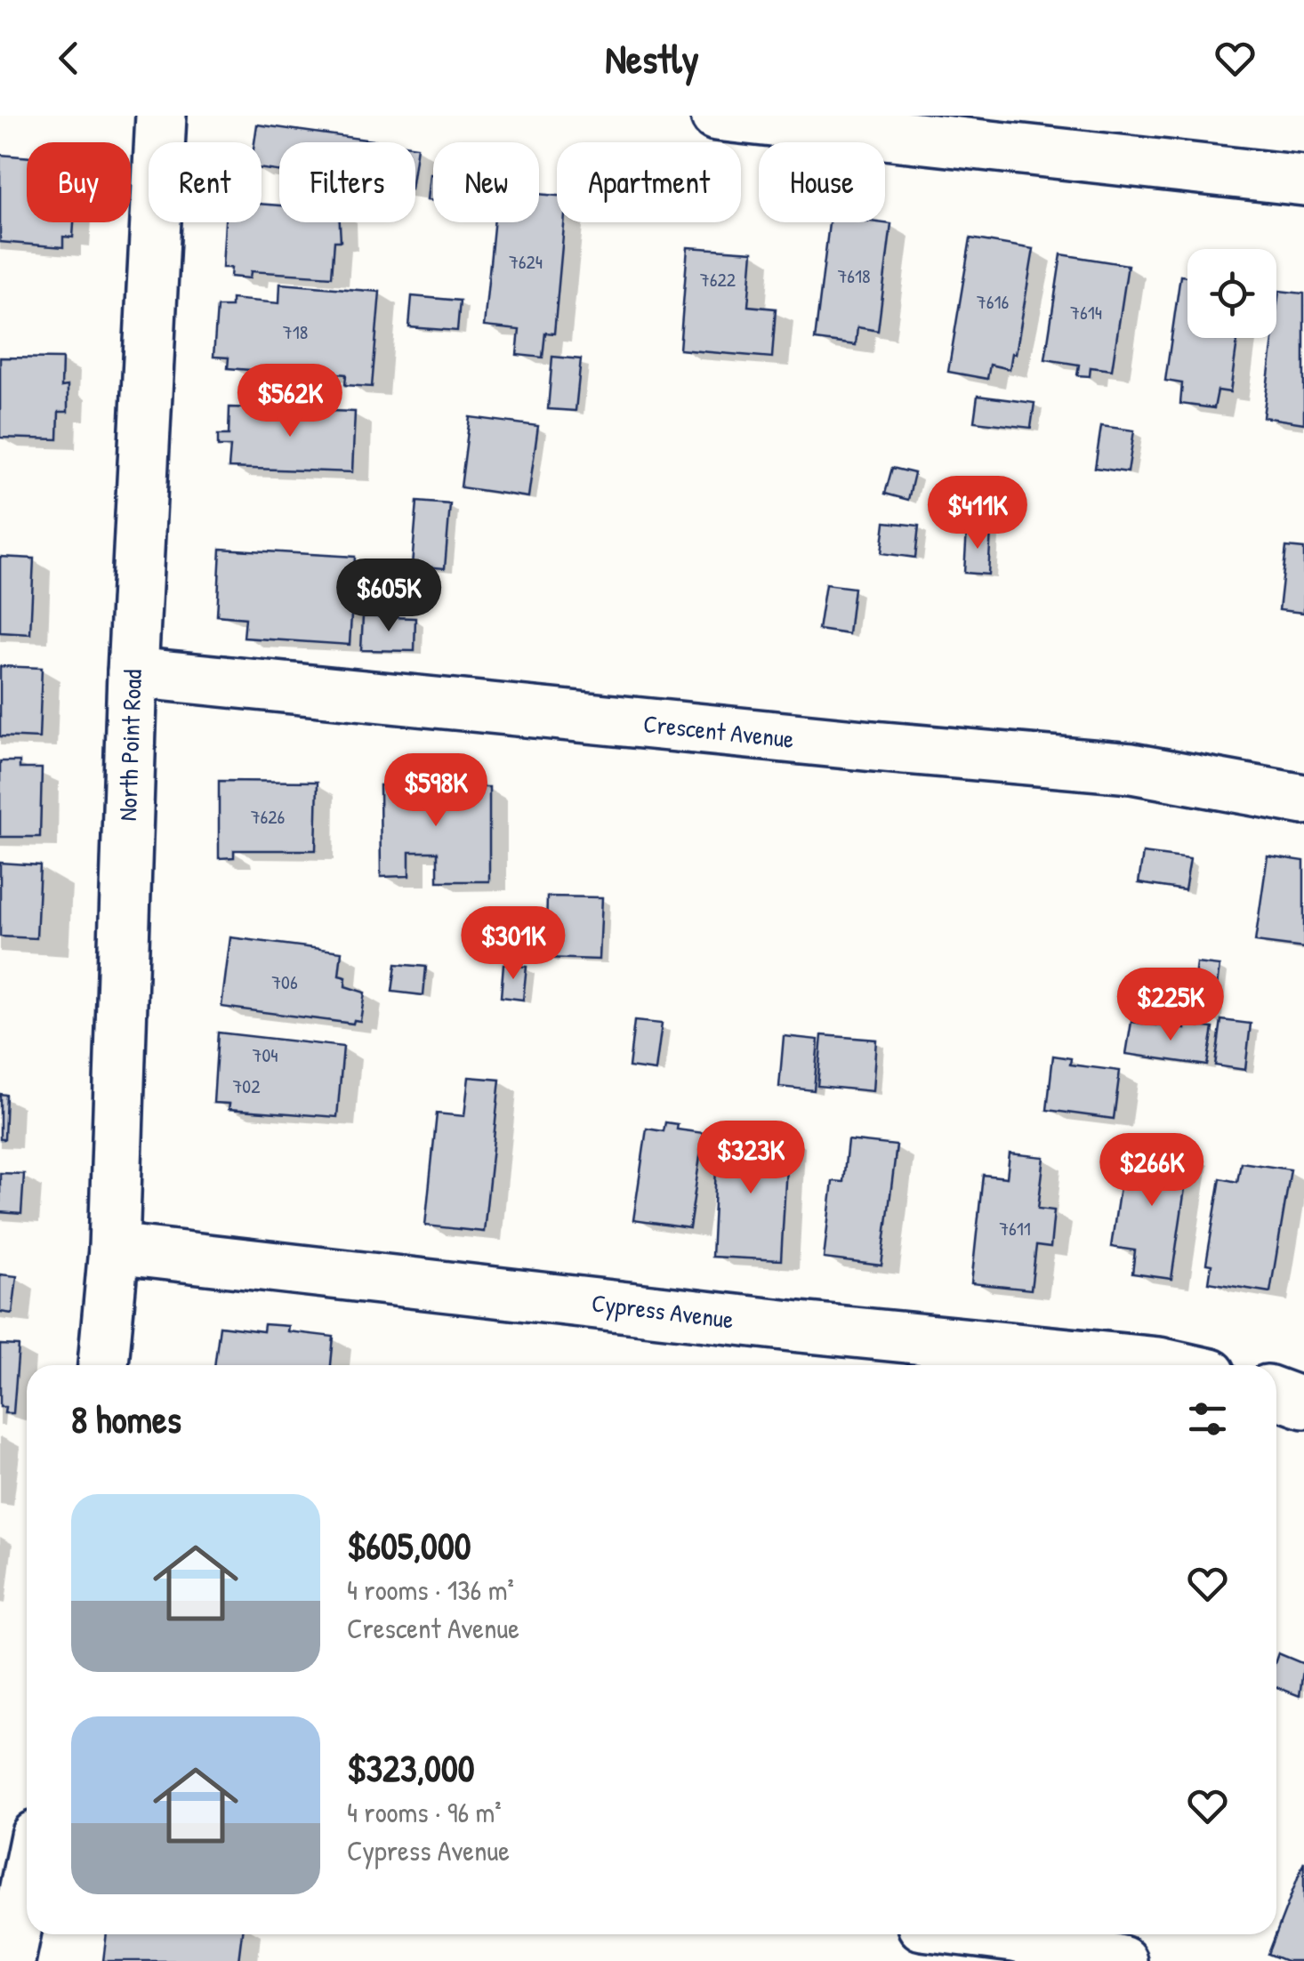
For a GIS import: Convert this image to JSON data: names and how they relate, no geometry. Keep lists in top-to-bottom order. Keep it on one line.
{"streets":{"street":["Crescent Avenue","North Point Road","Cypress Avenue"]},"crossings":[["Crescent Avenue","North Point Road"],["North Point Road","Cypress Avenue"]],"house_numbers":["7624","7618","7622","7616","7614","718","7626","706","704","702","7611"],"page":{"header":"Nestly","chip":["Buy","Rent","Filters","New","Apartment","House"],"price":["$562K","$411K","$605K","$598K","$301K","$225K","$323K","$266K"],"heading":"8 homes","list":[{"name":"$605,000","note":"4 rooms · 136 m² · Crescent Avenue"},{"name":"$323,000","note":"4 rooms · 96 m² · Cypress Avenue"}]}}
